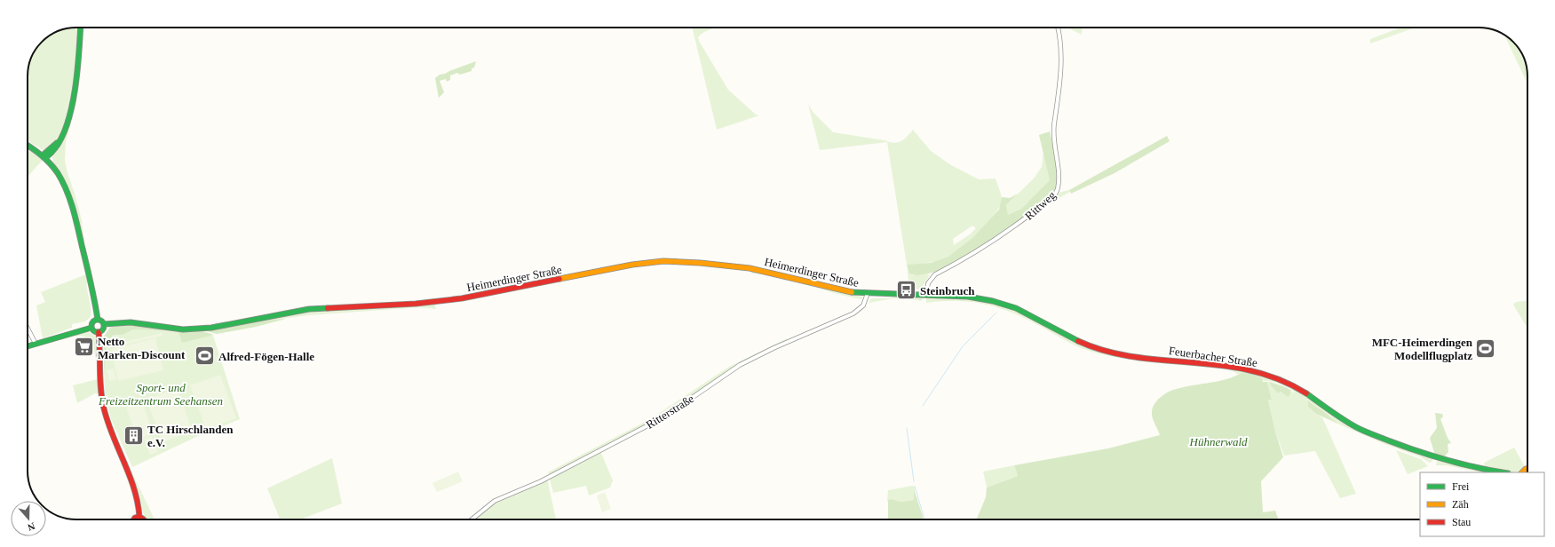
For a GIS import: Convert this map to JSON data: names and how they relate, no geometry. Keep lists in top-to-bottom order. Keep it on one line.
{"streets":{"main road":["Heimerdinger Straße","Feuerbacher Straße"],"street":["Rittweg","Ritterstraße"]},"crossings":[["Rittweg","Heimerdinger Straße"],["Rittweg","Feuerbacher Straße"],["Heimerdinger Straße","Feuerbacher Straße"],["Heimerdinger Straße","Ritterstraße"]],"parks":["Sport- und Freizeitzentrum Seehansen","Hühnerwald"],"places":{"bus stop":["Steinbruch"],"supermarket":["Netto Marken-Discount"],"sports":["MFC-Heimerdingen Modellflugplatz","Alfred-Fögen-Halle"],"building":["TC Hirschlanden e.V."]},"legend":["Frei","Zäh","Stau"],"north":"bottom"}
